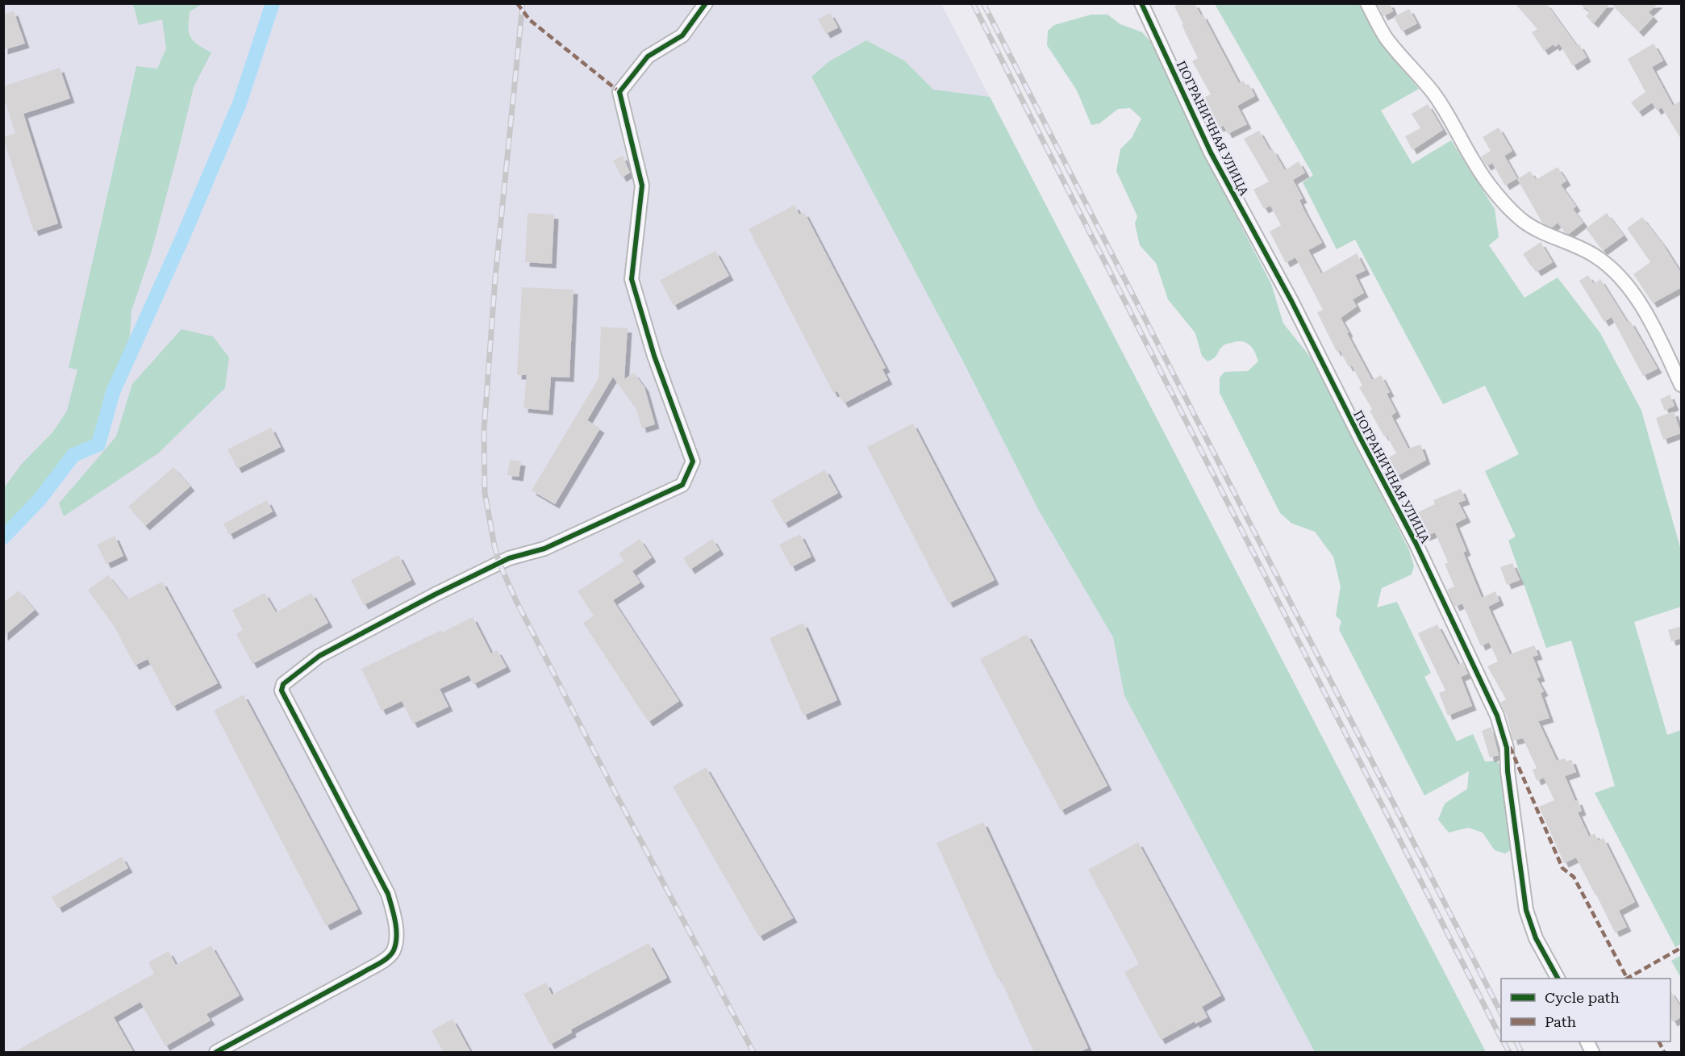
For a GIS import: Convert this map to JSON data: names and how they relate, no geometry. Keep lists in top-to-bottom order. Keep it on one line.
{"streets":{"street":["ПОГРАНИЧНАЯ УЛИЦА"]},"legend":["Cycle path","Path"]}
